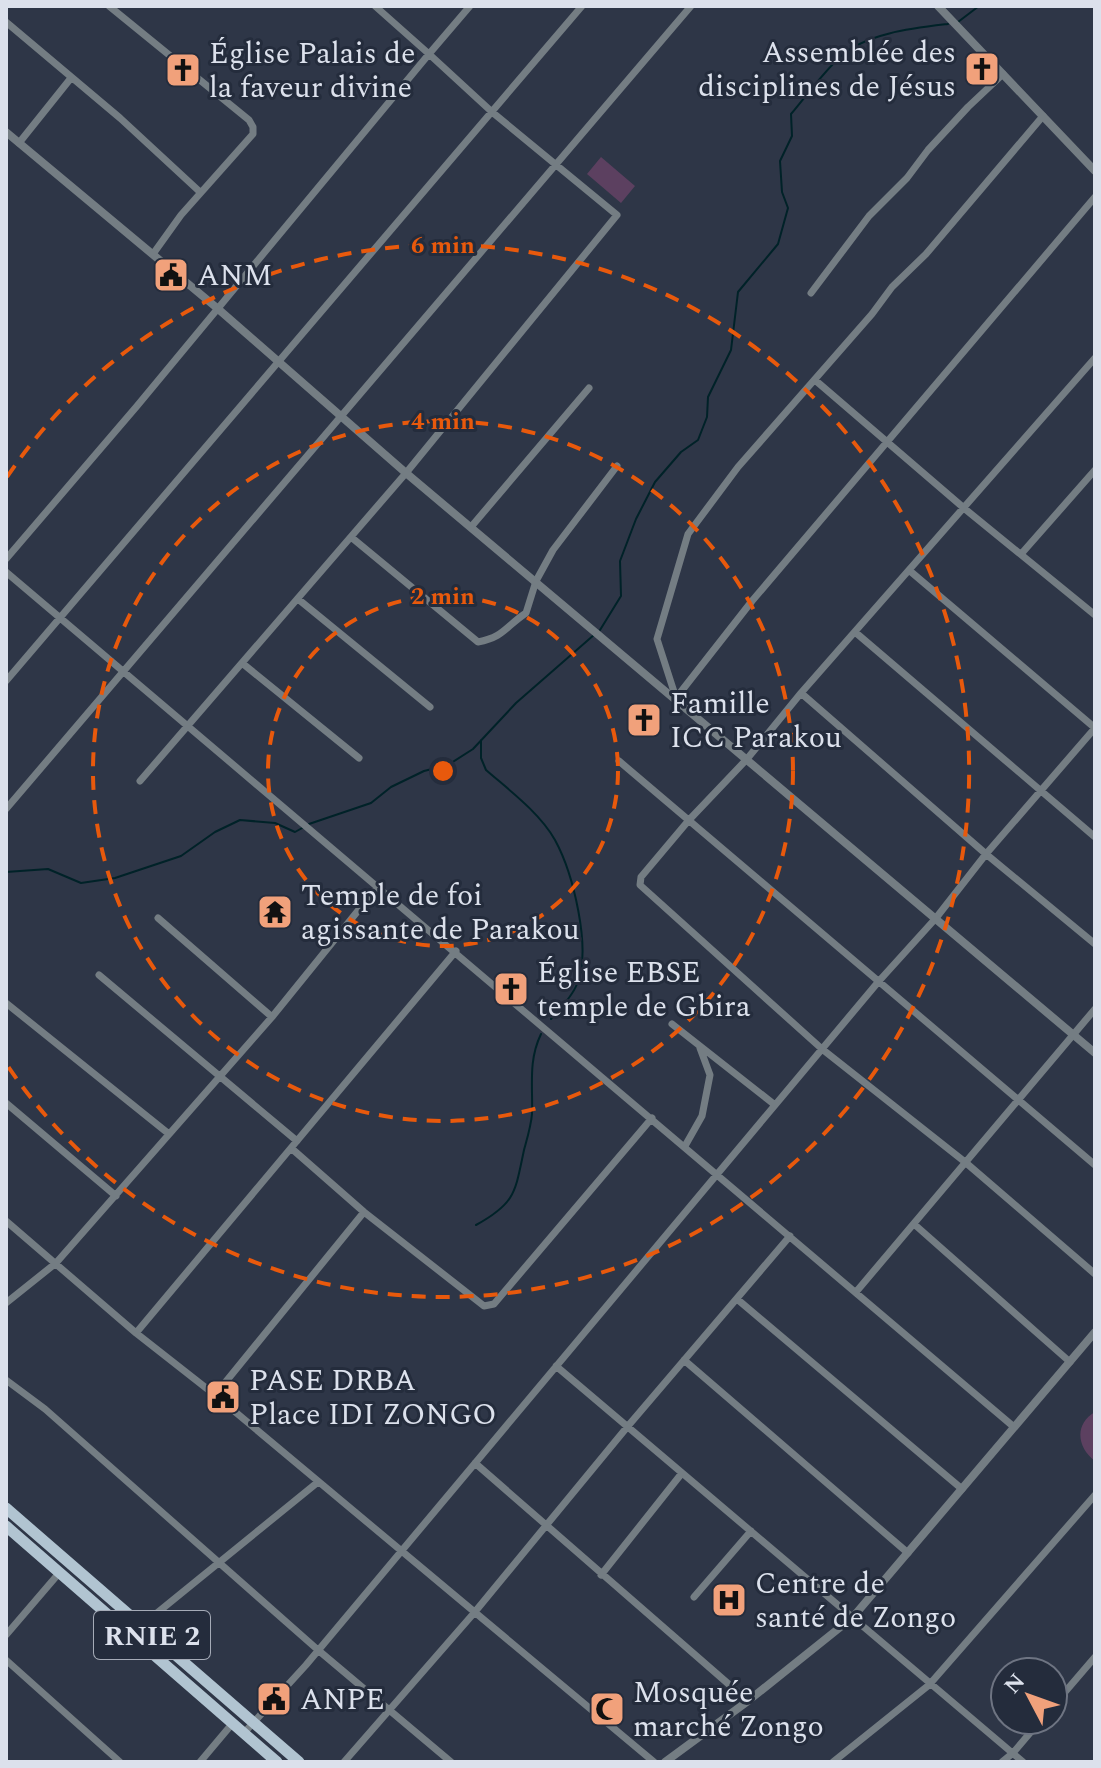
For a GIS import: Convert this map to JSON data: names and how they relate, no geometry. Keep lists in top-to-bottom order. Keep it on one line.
{"streets":{"main road":["RNIE 2"]},"places":{"church":["Assemblée des disciplines de Jésus","Église Palais de la faveur divine","Famille ICC Parakou","Église EBSE temple de Gbira"],"public building":["ANM","PASE DRBA Place IDI ZONGO","ANPE"],"temple":["Temple de foi agissante de Parakou"],"hospital":["Centre de santé de Zongo"],"mosque":["Mosquée marché Zongo"]},"north":"top left","rings":["6 min","4 min","2 min"]}
